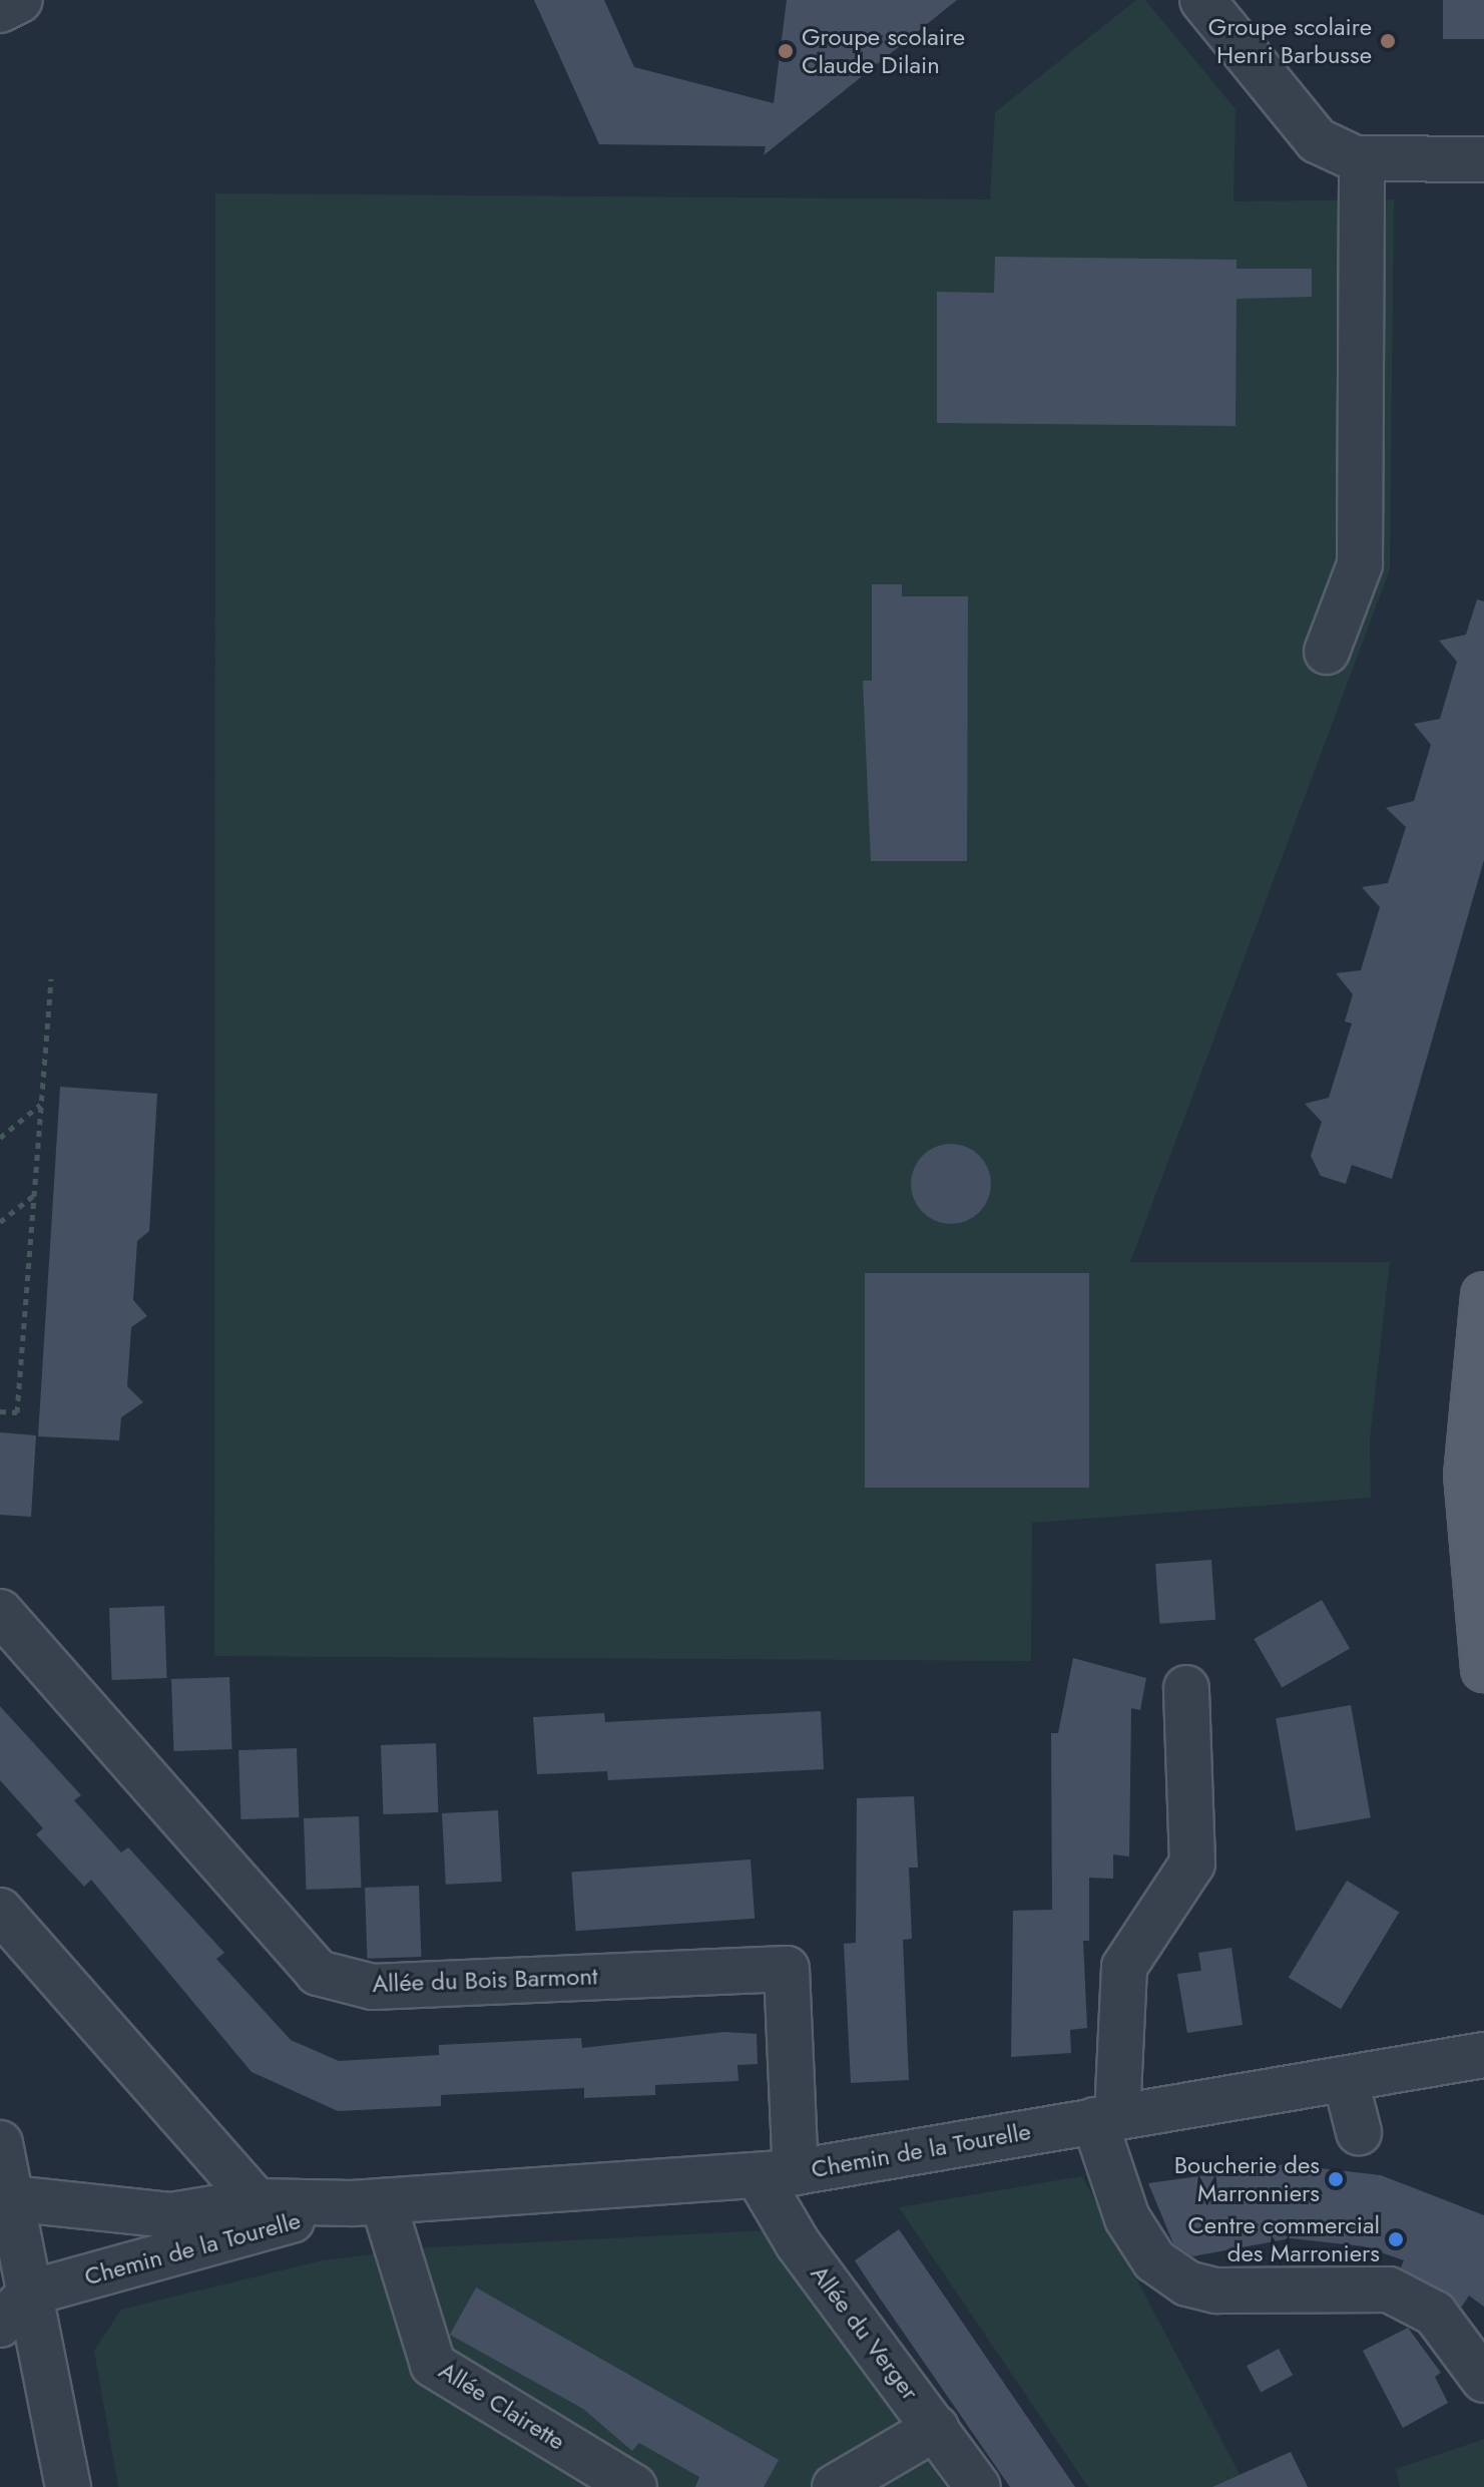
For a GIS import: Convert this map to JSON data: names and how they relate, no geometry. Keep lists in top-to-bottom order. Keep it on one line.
{"streets":{"street":["Allée du Bois Barmont","Chemin de la Tourelle","Allée du Verger","Allée Clairette"]},"crossings":[["Allée du Bois Barmont","Chemin de la Tourelle"],["Allée du Bois Barmont","Allée du Verger"],["Chemin de la Tourelle","Allée du Verger"],["Chemin de la Tourelle","Allée Clairette"]],"places":["Groupe scolaire Henri Barbusse","Groupe scolaire Claude Dilain","Boucherie des Marronniers","Centre commercial des Marroniers"]}
